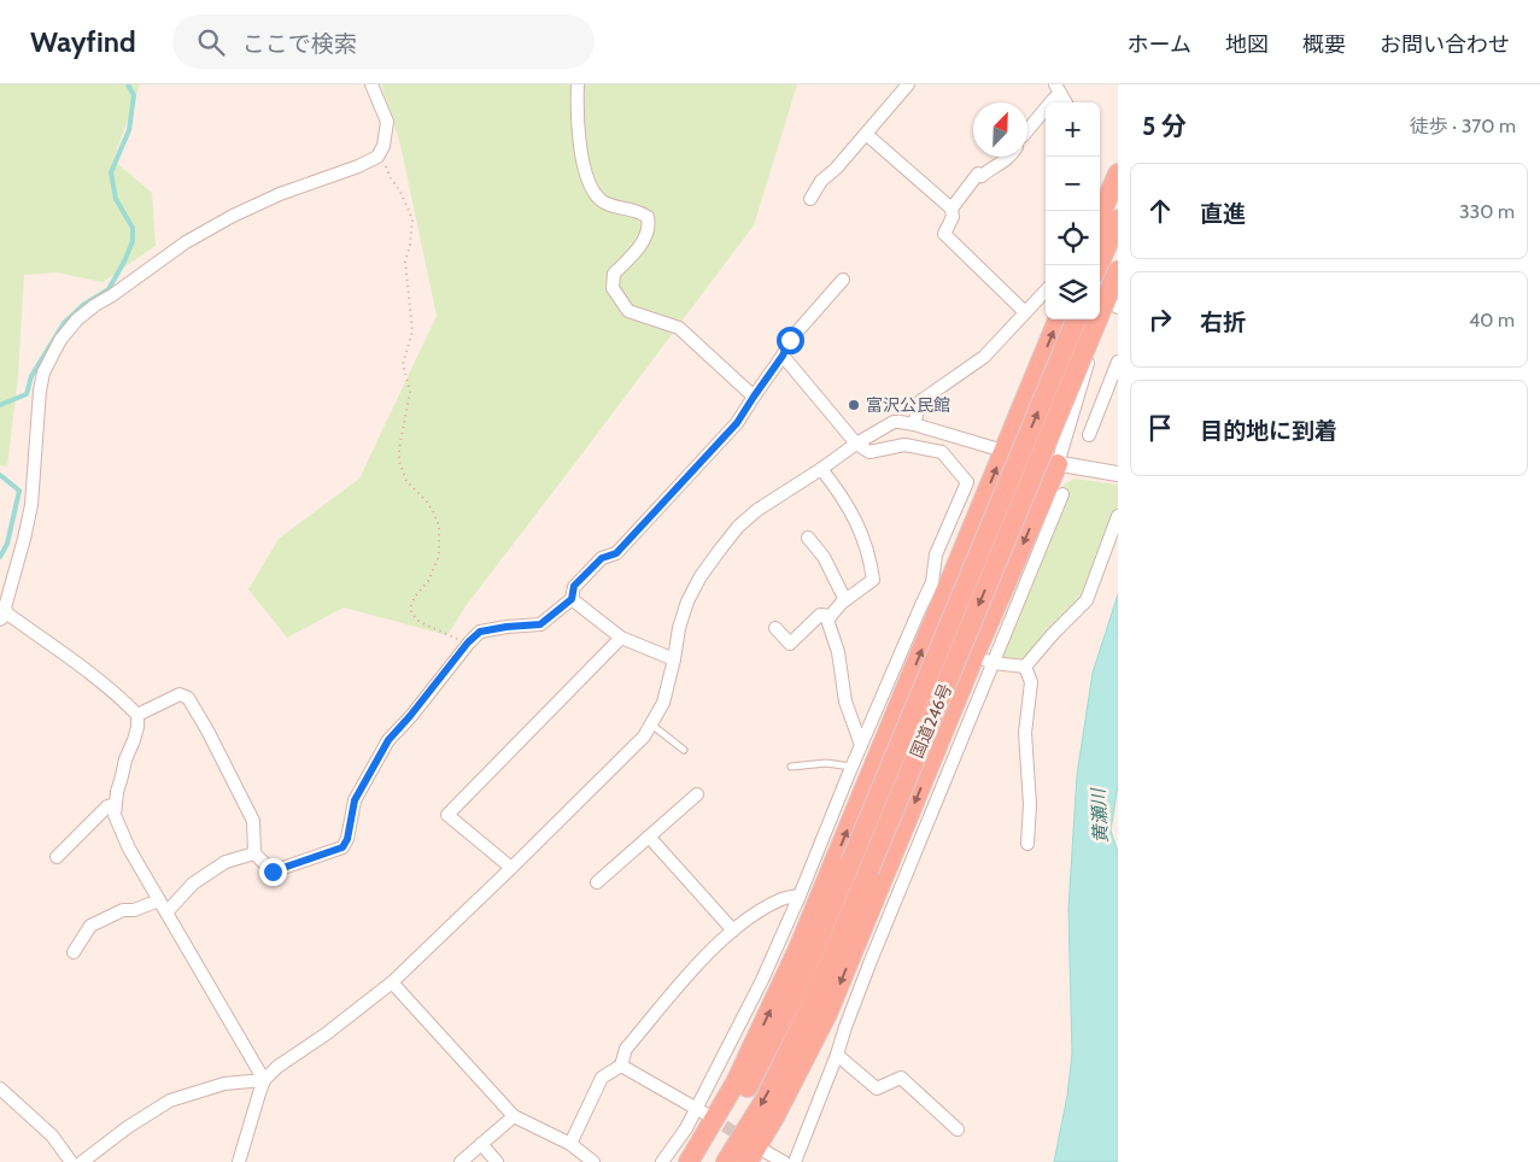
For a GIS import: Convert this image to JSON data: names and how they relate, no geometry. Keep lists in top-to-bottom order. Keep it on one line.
{"streets":{"highway":["国道246号"]},"water":["黄瀬川"],"places":["富沢公民館"],"north":"top right","page":{"header":"Wayfind","search":"ここで検索","nav":["ホーム","地図","概要","お問い合わせ"],"heading":["5 分","徒歩 · 370 m"],"map_buttons":["+","−"],"list":[["直進","330 m"],["右折","40 m"],"目的地に到着"]}}
